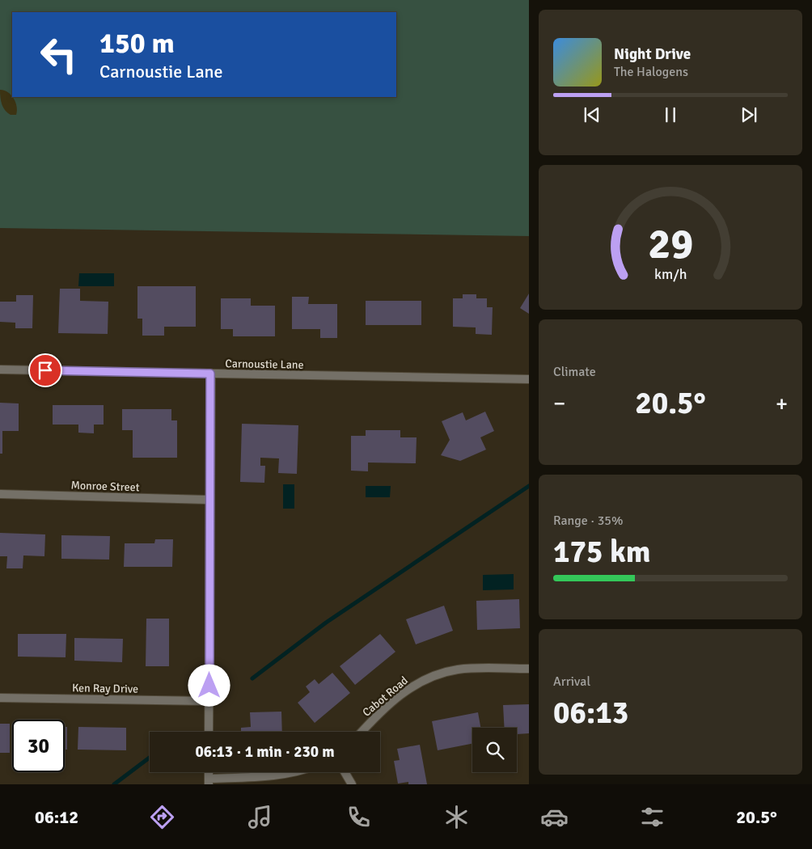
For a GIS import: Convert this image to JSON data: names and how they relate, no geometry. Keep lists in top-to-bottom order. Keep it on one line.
{"streets":{"street":["Carnoustie Lane","Monroe Street","Ken Ray Drive","Cabot Road"]},"page":{"turn":["150 m","Carnoustie Lane"],"song":["Night Drive","The Halogens"],"tile":["Climate",["Range · 35%","175 km"],["Arrival","06:13"]],"heat":["−","20.5°","+"],"limit":"30","trip":"06:13 · 1 min · 230 m","tabs":["06:12","20.5°"],"gauge":["29","km/h"]}}
